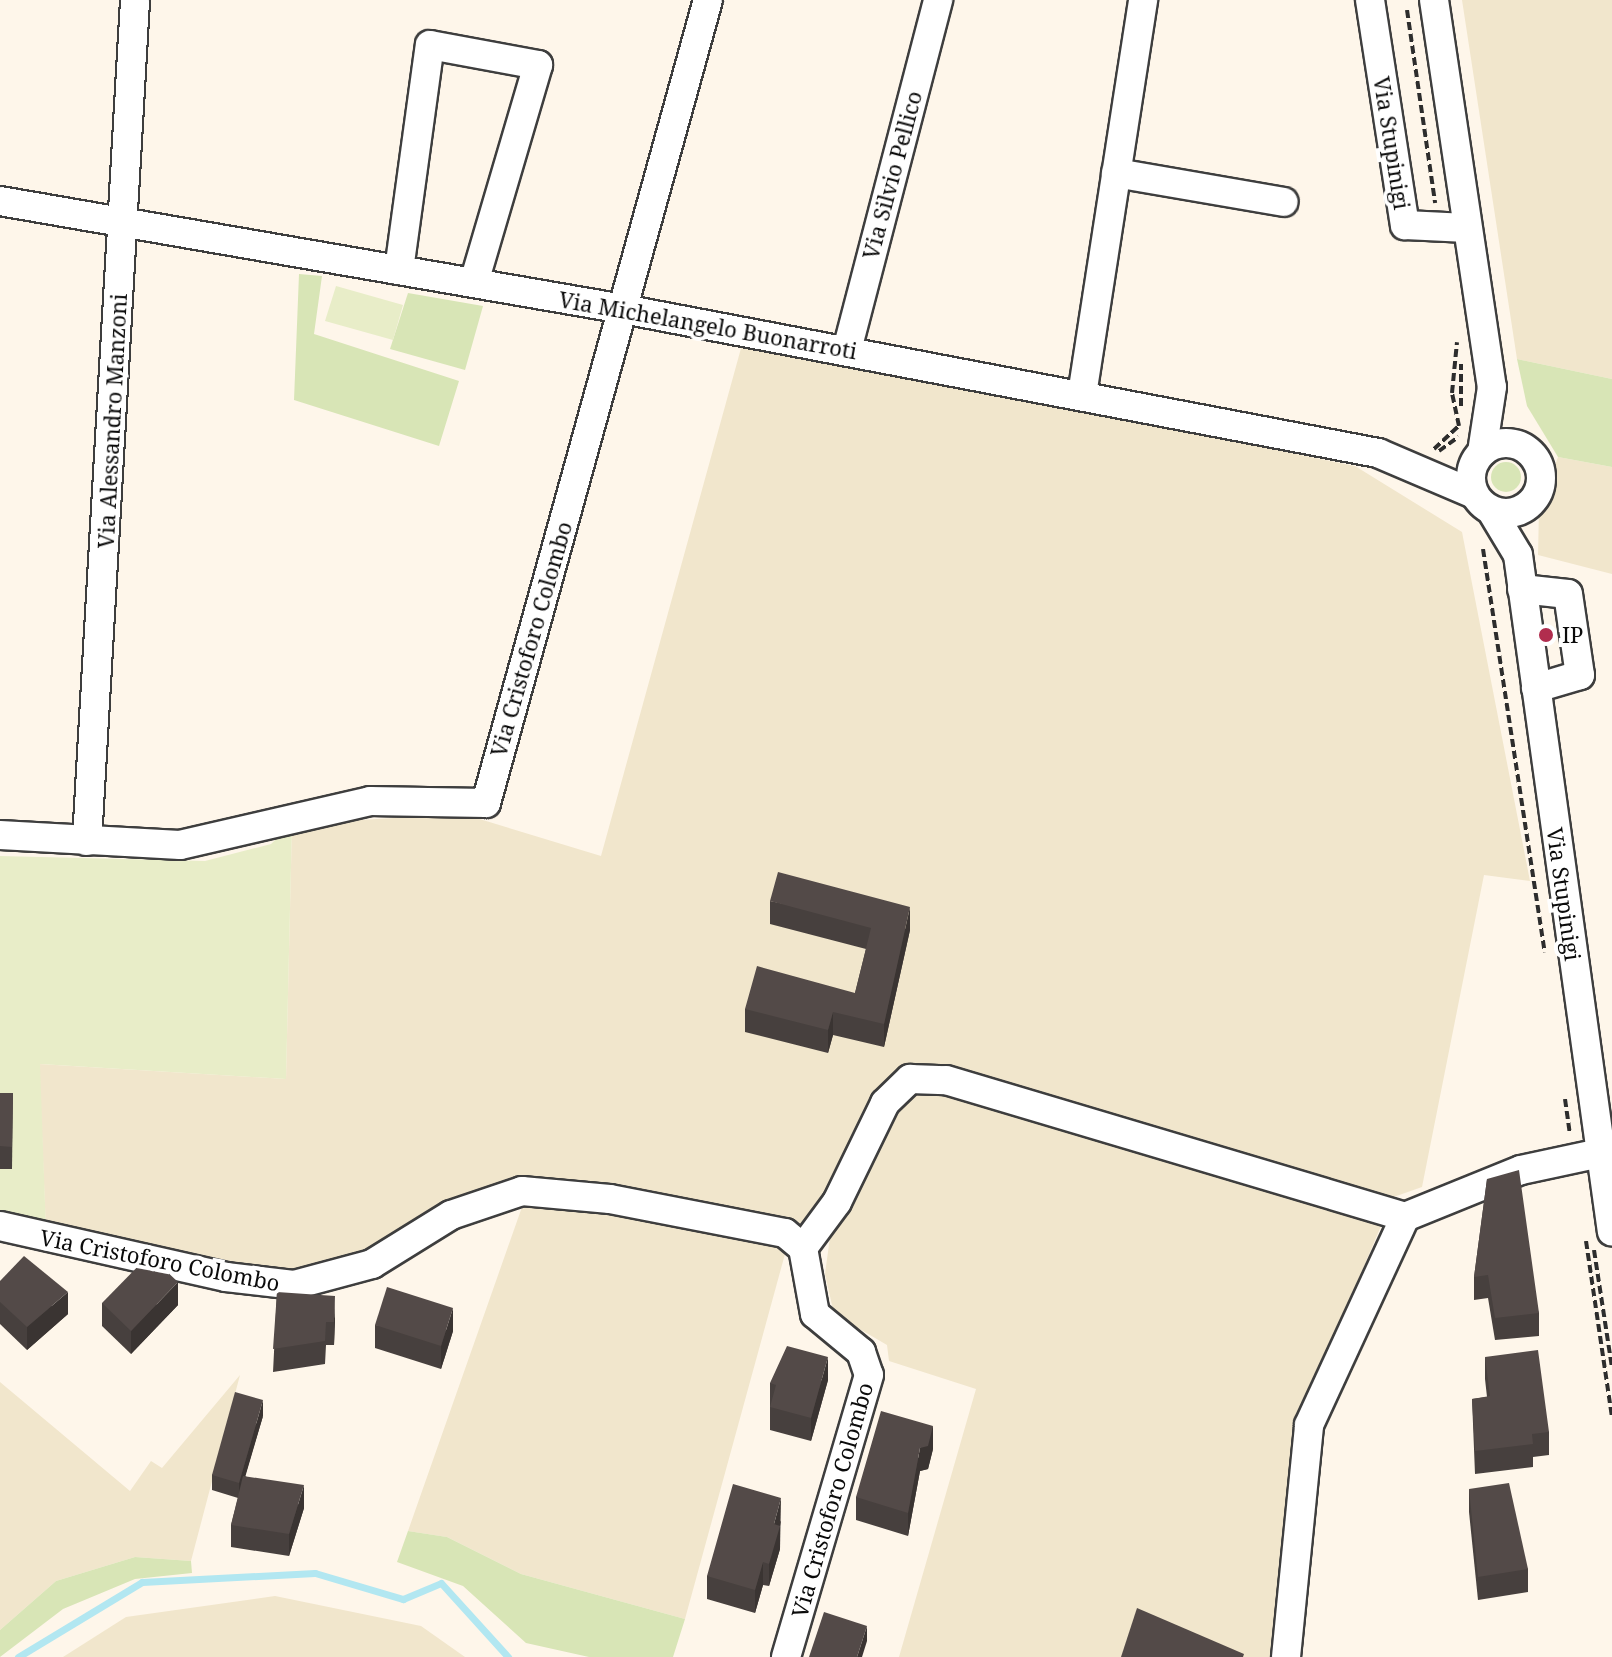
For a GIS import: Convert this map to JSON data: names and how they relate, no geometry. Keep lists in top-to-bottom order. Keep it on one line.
{"streets":{"street":["Via Stupinigi","Via Silvio Pellico","Via Michelangelo Buonarroti","Via Alessandro Manzoni","Via Cristoforo Colombo"]},"crossings":[["Via Stupinigi","Via Michelangelo Buonarroti"],["Via Silvio Pellico","Via Michelangelo Buonarroti"],["Via Michelangelo Buonarroti","Via Alessandro Manzoni"],["Via Michelangelo Buonarroti","Via Cristoforo Colombo"],["Via Alessandro Manzoni","Via Cristoforo Colombo"]],"places":["IP"]}
